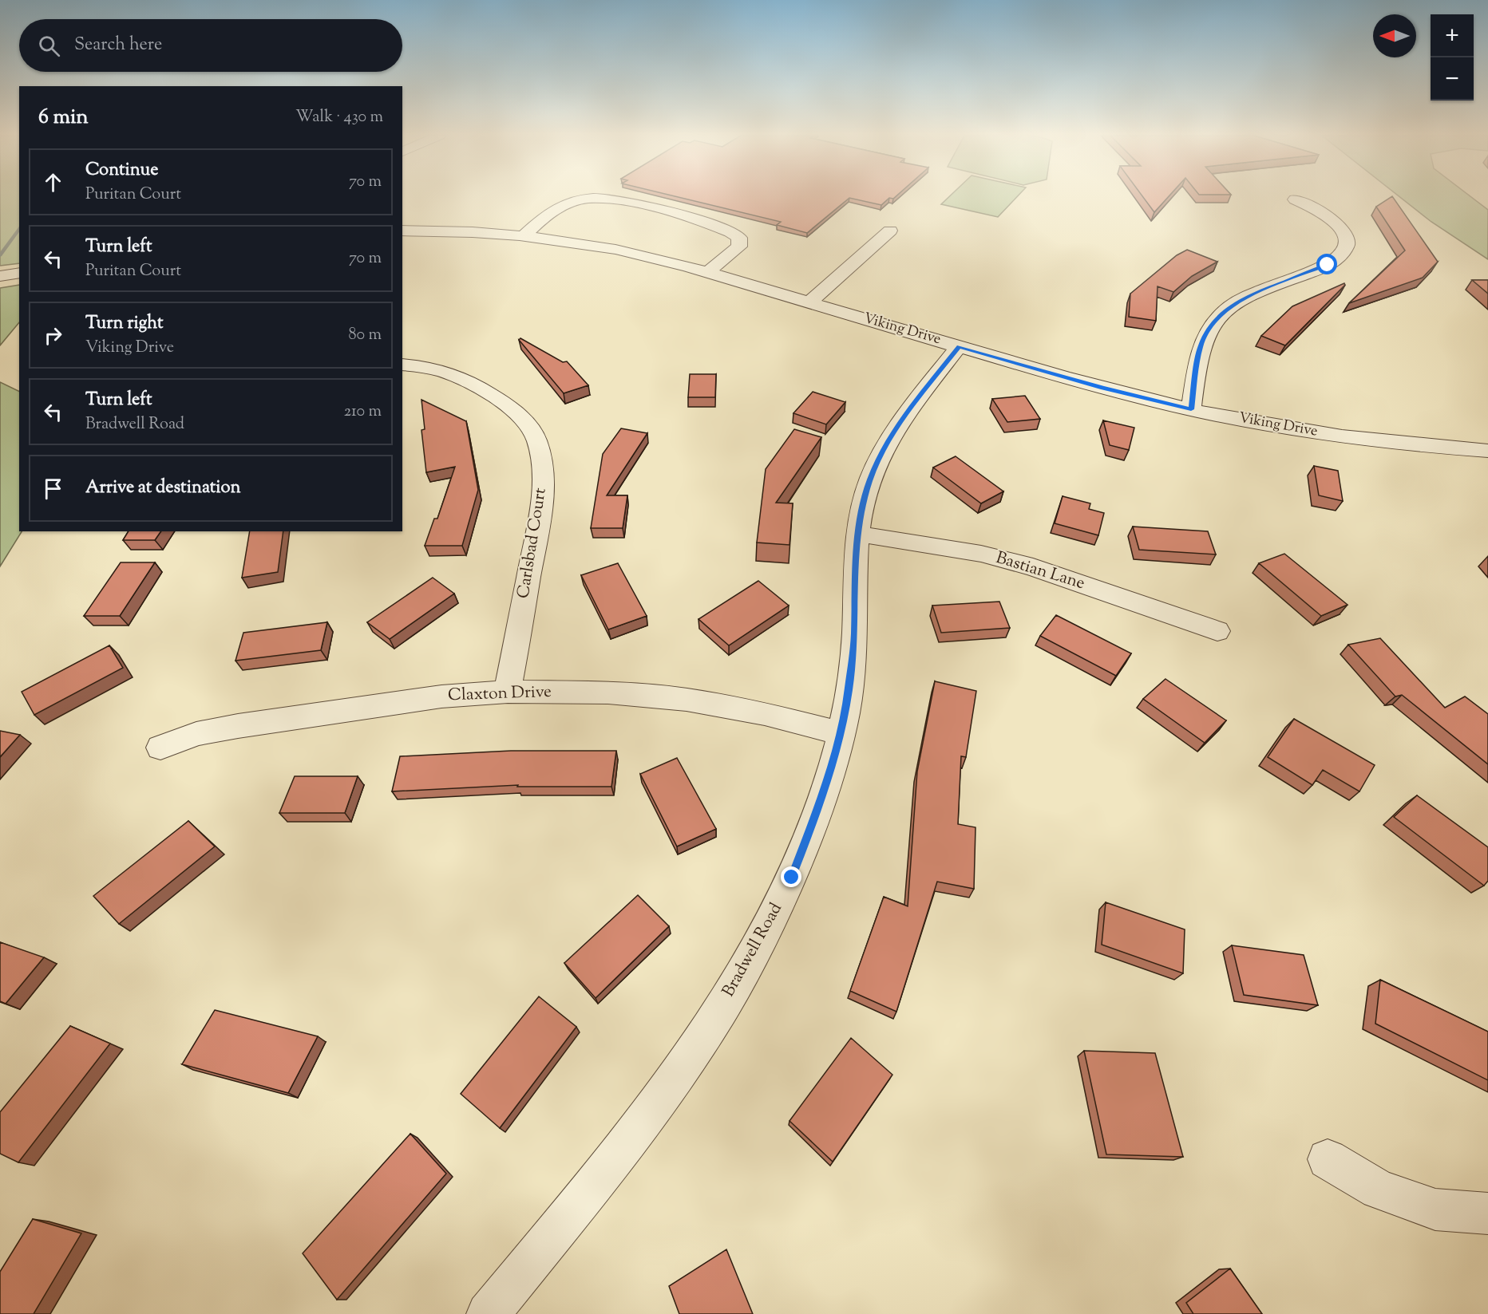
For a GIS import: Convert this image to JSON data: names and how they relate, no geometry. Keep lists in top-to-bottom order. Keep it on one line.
{"streets":{"street":["Viking Drive","Carlsbad Court","Bastian Lane","Claxton Drive","Bradwell Road"]},"crossings":[["Viking Drive","Bradwell Road"],["Carlsbad Court","Claxton Drive"],["Bastian Lane","Bradwell Road"],["Claxton Drive","Bradwell Road"]],"north":"left","page":{"map_buttons":["+","−"],"search":"Search here","heading":["6 min","Walk · 430 m"],"list":[["Continue","Puritan Court","70 m"],["Turn left","Puritan Court","70 m"],["Turn right","Viking Drive","80 m"],["Turn left","Bradwell Road","210 m"],"Arrive at destination"]}}
